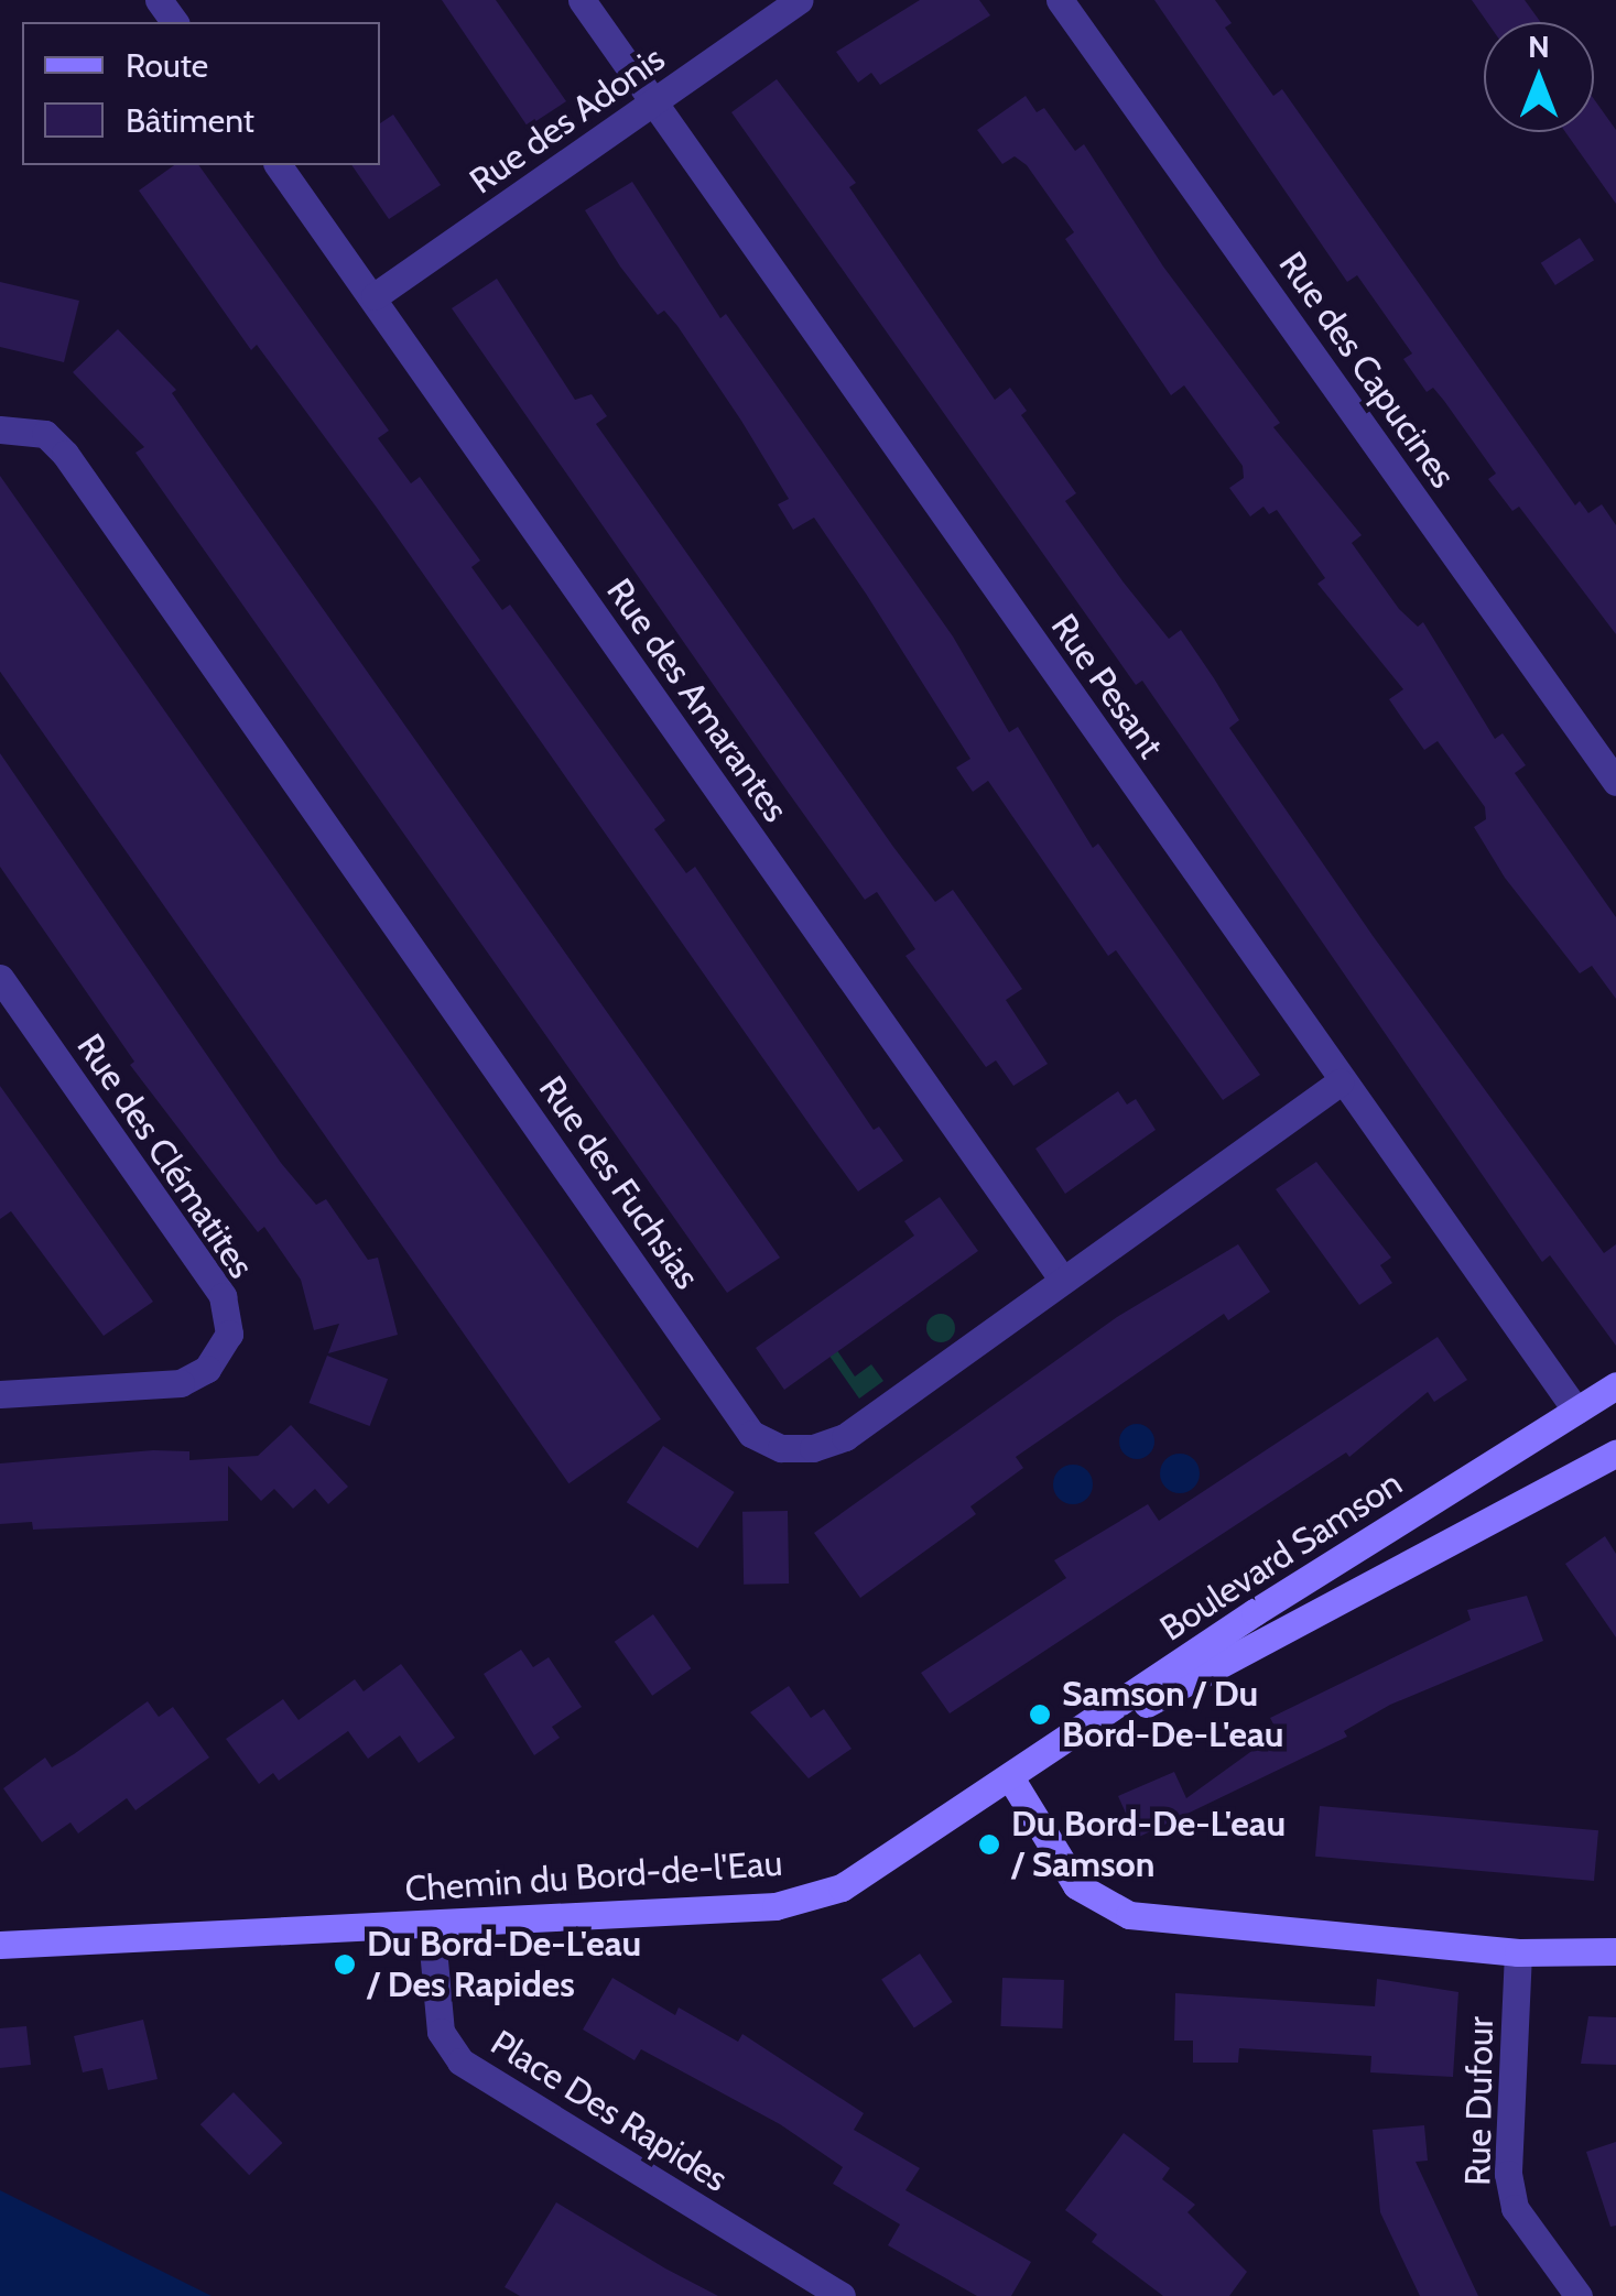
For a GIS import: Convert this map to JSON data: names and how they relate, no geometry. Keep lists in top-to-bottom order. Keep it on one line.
{"streets":{"street":["Rue des Adonis","Rue des Capucines","Rue Pesant","Rue des Amarantes","Rue des Clématites","Rue des Fuchsias","Boulevard Samson","Chemin du Bord-de-l'Eau","Rue Dufour","Place Des Rapides"]},"crossings":[["Rue des Adonis","Rue Pesant"],["Rue des Adonis","Rue des Amarantes"],["Rue Pesant","Rue des Fuchsias"],["Rue Pesant","Boulevard Samson"],["Rue des Amarantes","Rue des Fuchsias"],["Boulevard Samson","Chemin du Bord-de-l'Eau"],["Chemin du Bord-de-l'Eau","Place Des Rapides"]],"places":["Samson / Du Bord-De-L'eau","Du Bord-De-L'eau / Samson","Du Bord-De-L'eau / Des Rapides"],"legend":["Route","Bâtiment"],"north":"top"}
